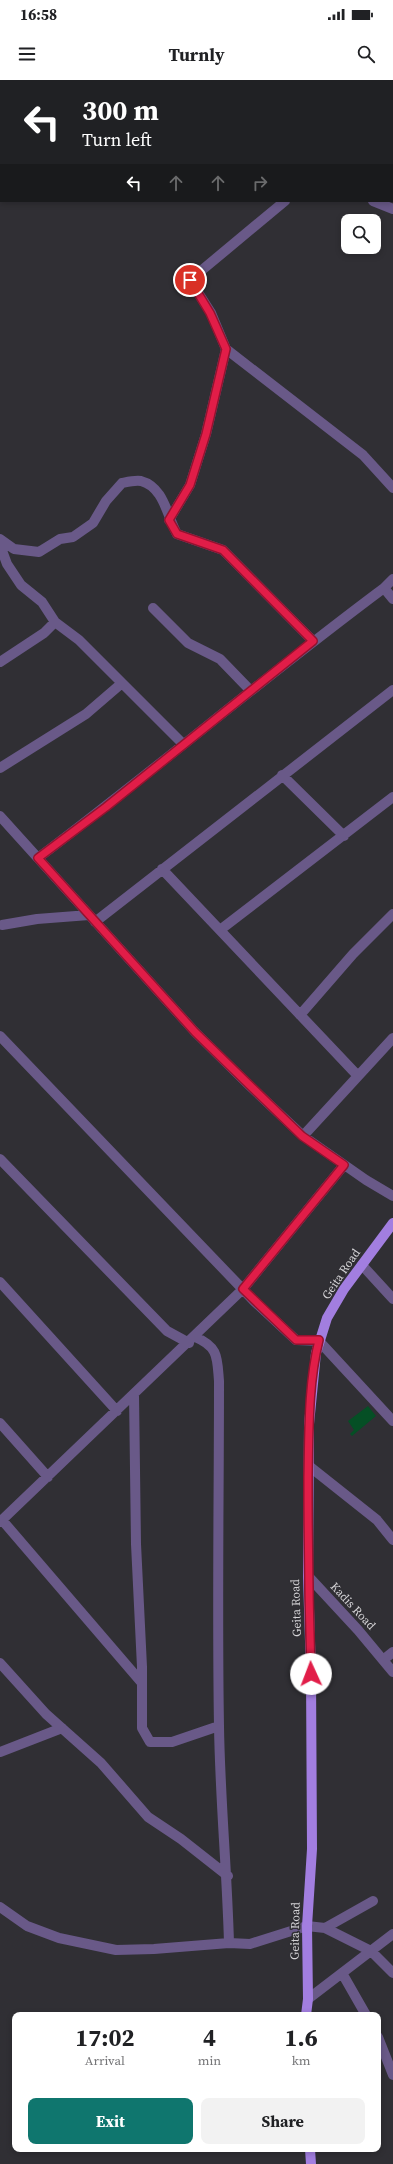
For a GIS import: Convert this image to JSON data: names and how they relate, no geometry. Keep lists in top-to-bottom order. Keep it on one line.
{"streets":{"main road":["Geita Road"],"street":["Kadis Road"]},"crossings":[["Geita Road","Kadis Road"]],"page":{"status":"16:58","header":"Turnly","turn":["300 m","Turn left"],"eta":["17:02","Arrival","4","min","1.6","km"],"buttons":["Exit","Share"]}}
